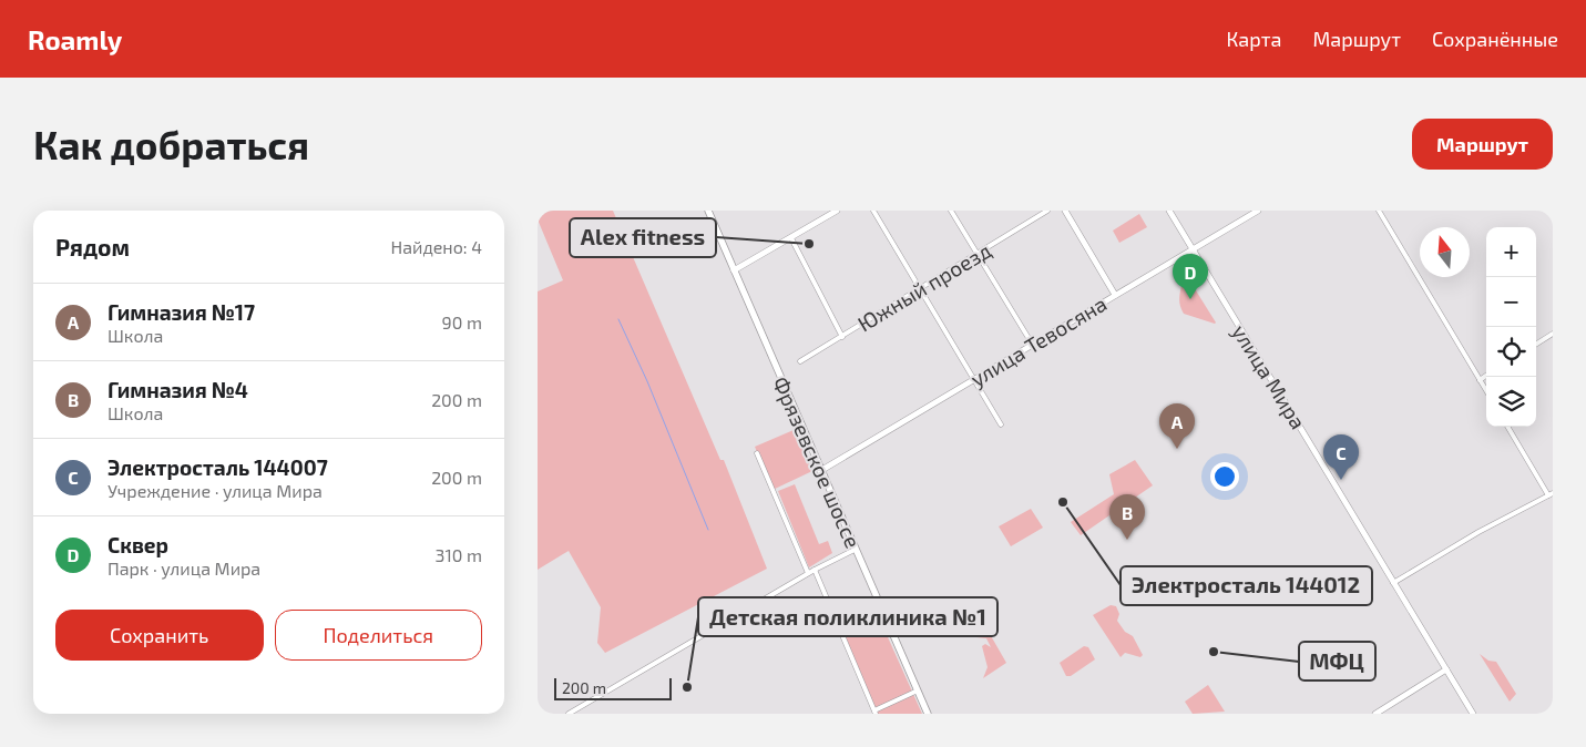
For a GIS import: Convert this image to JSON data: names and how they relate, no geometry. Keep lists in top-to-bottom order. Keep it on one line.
{"streets":{"highway":["Фрязевское шоссе"],"main road":["улица Тевосяна","улица Мира"],"street":["Южный проезд"]},"crossings":[["улица Тевосяна","улица Мира"],["улица Тевосяна","Фрязевское шоссе"]],"places":["Alex fitness","Электросталь 144012","МФЦ","Детская поликлиника №1"],"scale_bar":"200 m","north":"top","page":{"header":"Roamly","nav":["Карта","Маршрут","Сохранённые"],"buttons":["Маршрут",["Сохранить","Поделиться"]],"title":"Как добраться","heading":["Рядом","Найдено: 4"],"map_buttons":["+","−"],"pins":["D","A","C","B"],"list":[{"mark":"A","name":"Гимназия №17","note":"Школа","value":"90 m"},{"mark":"B","name":"Гимназия №4","note":"Школа","value":"200 m"},{"mark":"C","name":"Электросталь 144007","note":"Учреждение · улица Мира","value":"200 m"},{"mark":"D","name":"Сквер","note":"Парк · улица Мира","value":"310 m"}],"scale":"200 m"}}
